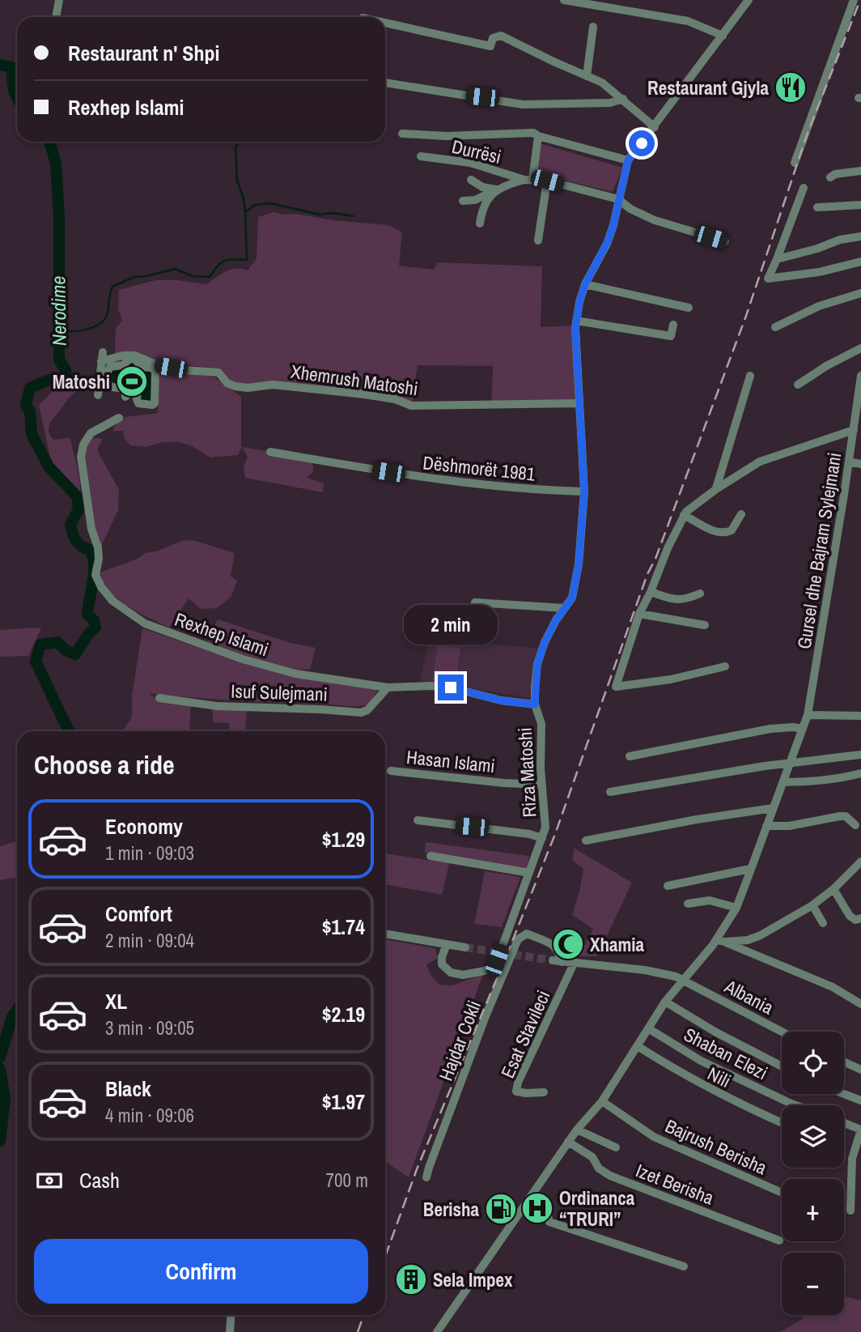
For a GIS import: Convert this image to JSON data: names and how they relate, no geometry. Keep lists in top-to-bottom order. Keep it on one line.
{"streets":{"street":["Durrësi","Xhemrush Matoshi","Dëshmorët 1981","Gursel dhe Bajram Sylejmani","Rexhep Islami","Isuf Sulejmani","Hasan Islami","Riza Matoshi","Albania","Esat Stavileci","Hajdar Cokli","Shaban Elezi","Nili","Bajrush Berisha","Izet Berisha"]},"crossings":[["Durrësi","Riza Matoshi"],["Xhemrush Matoshi","Riza Matoshi"],["Dëshmorët 1981","Riza Matoshi"],["Gursel dhe Bajram Sylejmani","Albania"],["Gursel dhe Bajram Sylejmani","Shaban Elezi"],["Gursel dhe Bajram Sylejmani","Nili"],["Gursel dhe Bajram Sylejmani","Bajrush Berisha"],["Gursel dhe Bajram Sylejmani","Izet Berisha"],["Rexhep Islami","Isuf Sulejmani"],["Rexhep Islami","Riza Matoshi"],["Hasan Islami","Riza Matoshi"],["Albania","Esat Stavileci"],["Albania","Hajdar Cokli"]],"water":["Nerodime"],"places":{"restaurant":["Restaurant Gjyla"],"sports":["Matoshi"],"mosque":["Xhamia"],"hospital":["Ordinanca “TRURI”"],"fuel station":["Berisha"],"building":["Sela Impex"]},"page":{"banner":["Restaurant n' Shpi","Rexhep Islami"],"bubble":"2 min","heading":"Choose a ride","list":[{"name":"Economy","note":"1 min · 09:03","value":"$1.29"},{"name":"Comfort","note":"2 min · 09:04","value":"$1.74"},{"name":"XL","note":"3 min · 09:05","value":"$2.19"},{"name":"Black","note":"4 min · 09:06","value":"$1.97"}],"map_buttons":["+","−"],"pay":["Cash","700 m"],"buttons":"Confirm"}}
